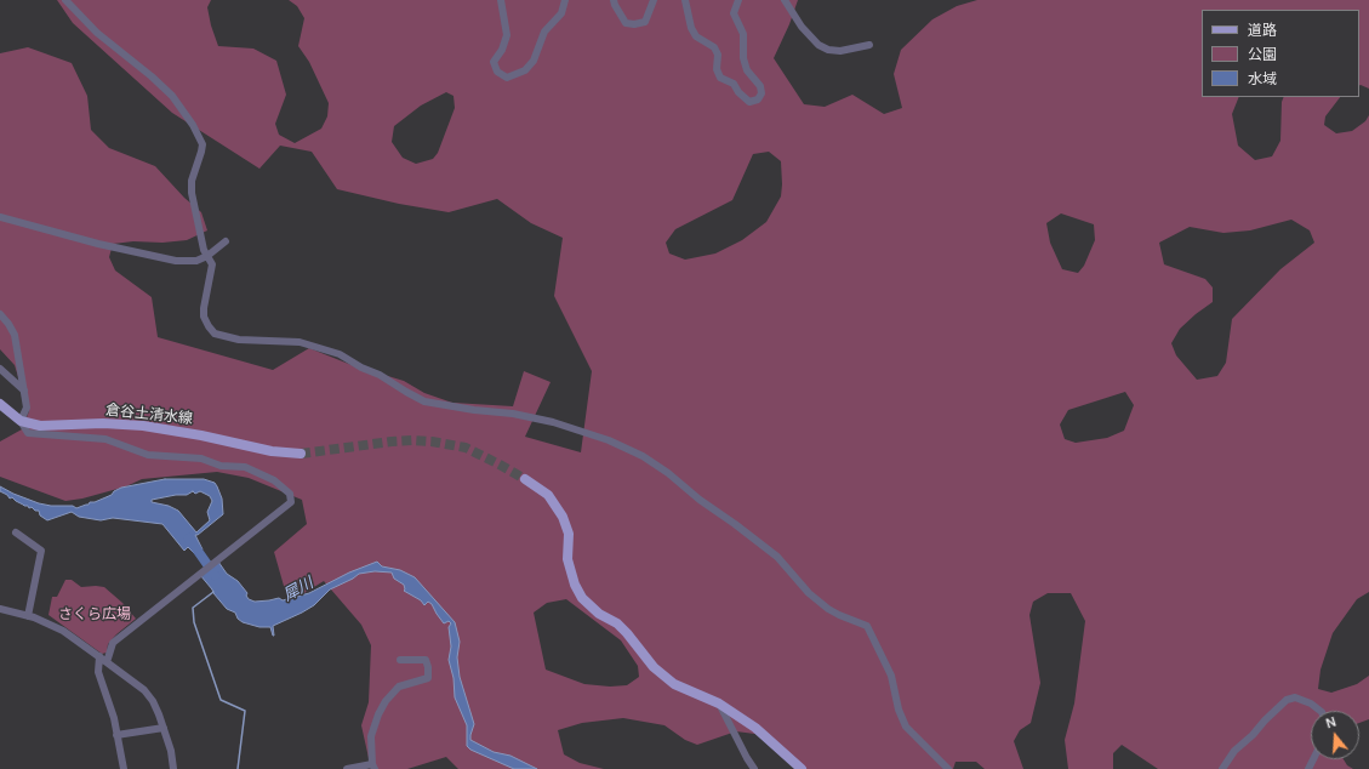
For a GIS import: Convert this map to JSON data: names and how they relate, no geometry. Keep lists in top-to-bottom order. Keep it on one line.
{"streets":{"main road":["倉谷土清水線"]},"water":["犀川"],"parks":["さくら広場"],"legend":["道路","公園","水域"],"north":"top"}
